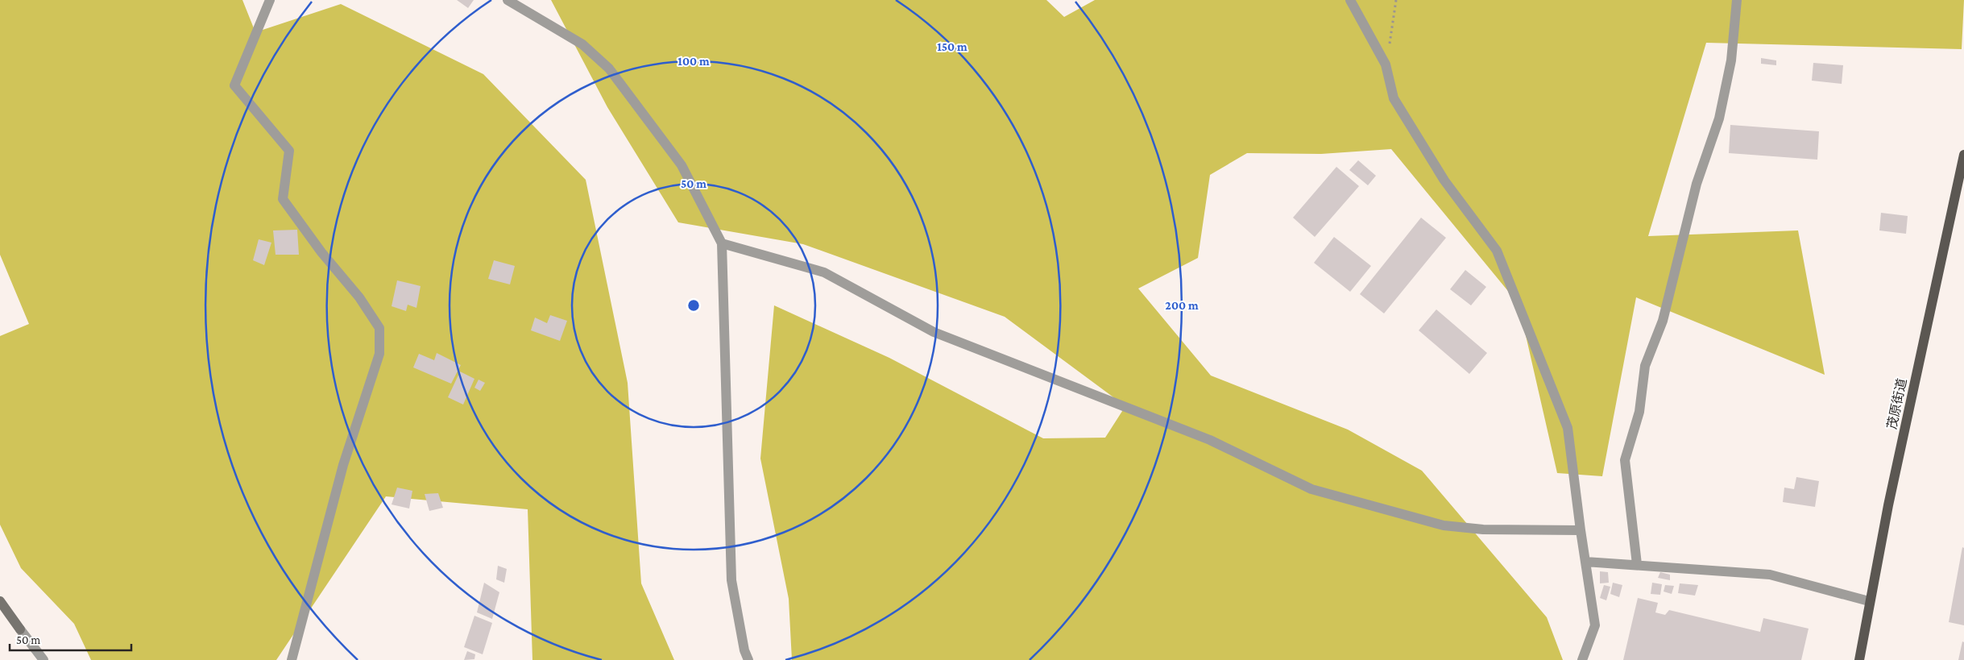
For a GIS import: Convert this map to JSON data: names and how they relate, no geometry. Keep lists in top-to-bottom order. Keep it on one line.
{"streets":{"main road":["茂原街道"]},"scale_bar":"50 m","rings":["150 m","100 m","50 m","200 m"]}
